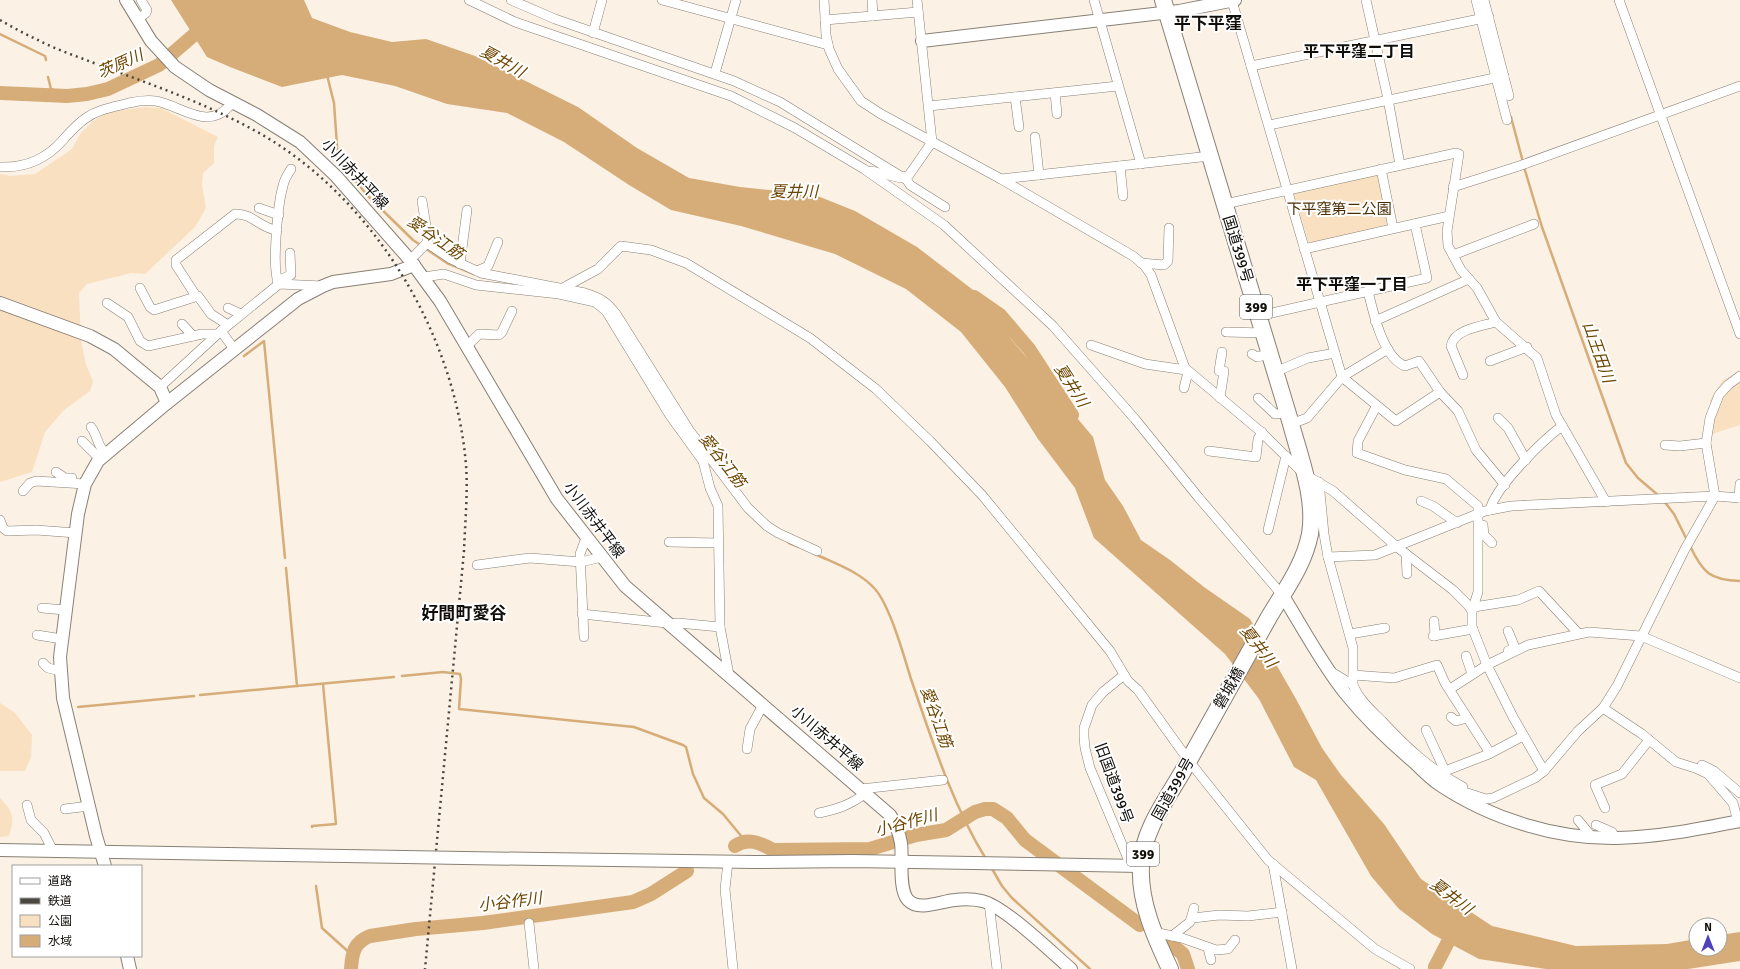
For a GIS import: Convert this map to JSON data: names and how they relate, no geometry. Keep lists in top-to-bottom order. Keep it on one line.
{"streets":{"highway":["国道399号","399","磐城橋"],"street":["小川赤井平線","旧国道399号"]},"crossings":[["国道399号","磐城橋"],["国道399号","旧国道399号"]],"districts":["平下平窪","平下平窪二丁目","平下平窪一丁目","好間町愛谷"],"water":["夏井川","茨原川","愛谷江筋","山王田川","小谷作川"],"parks":["下平窪第二公園"],"legend":["道路","鉄道","公園","水域"],"north":"top"}
